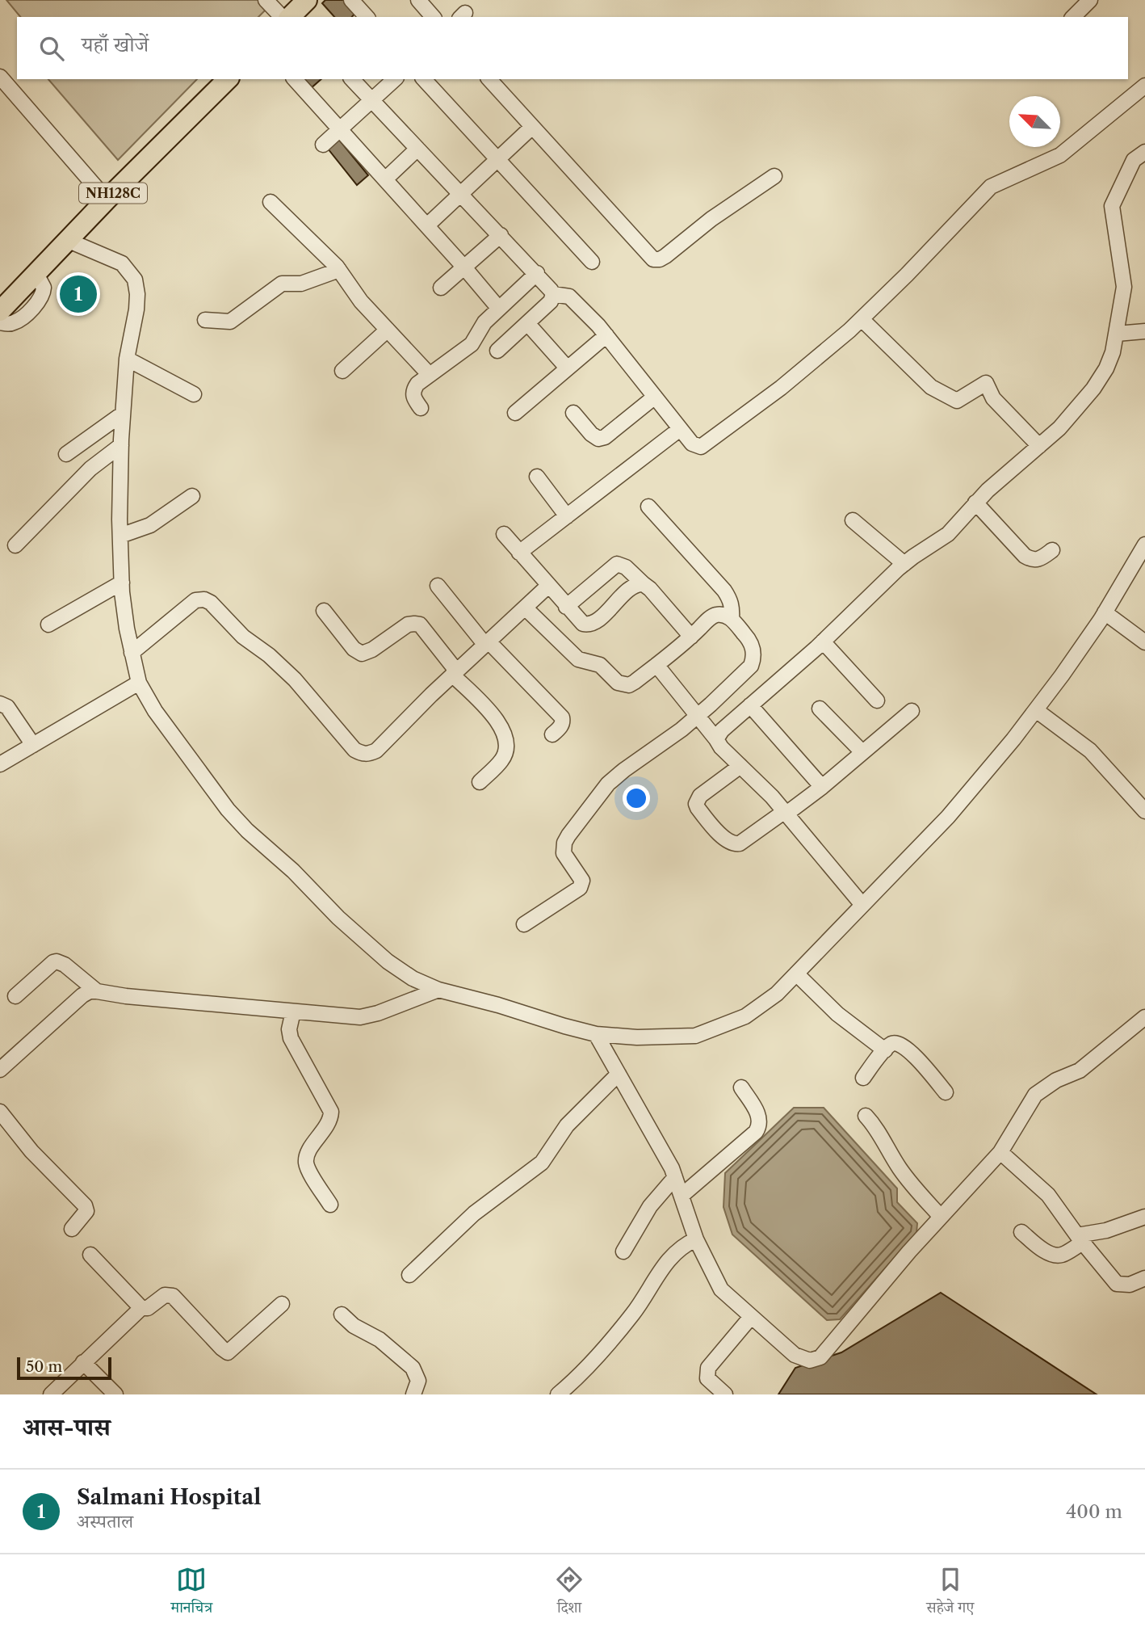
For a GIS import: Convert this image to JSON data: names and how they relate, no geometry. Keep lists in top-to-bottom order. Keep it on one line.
{"streets":{"highway":["NH128C"]},"scale_bar":"50 m","north":"top left","page":{"search":"यहाँ खोजें","pins":"1","scale":"50 m","heading":"आस-पास","list":[{"mark":"1","name":"Salmani Hospital","note":"अस्पताल","value":"400 m"}],"nav":["मानचित्र","दिशा","सहेजे गए"]}}
